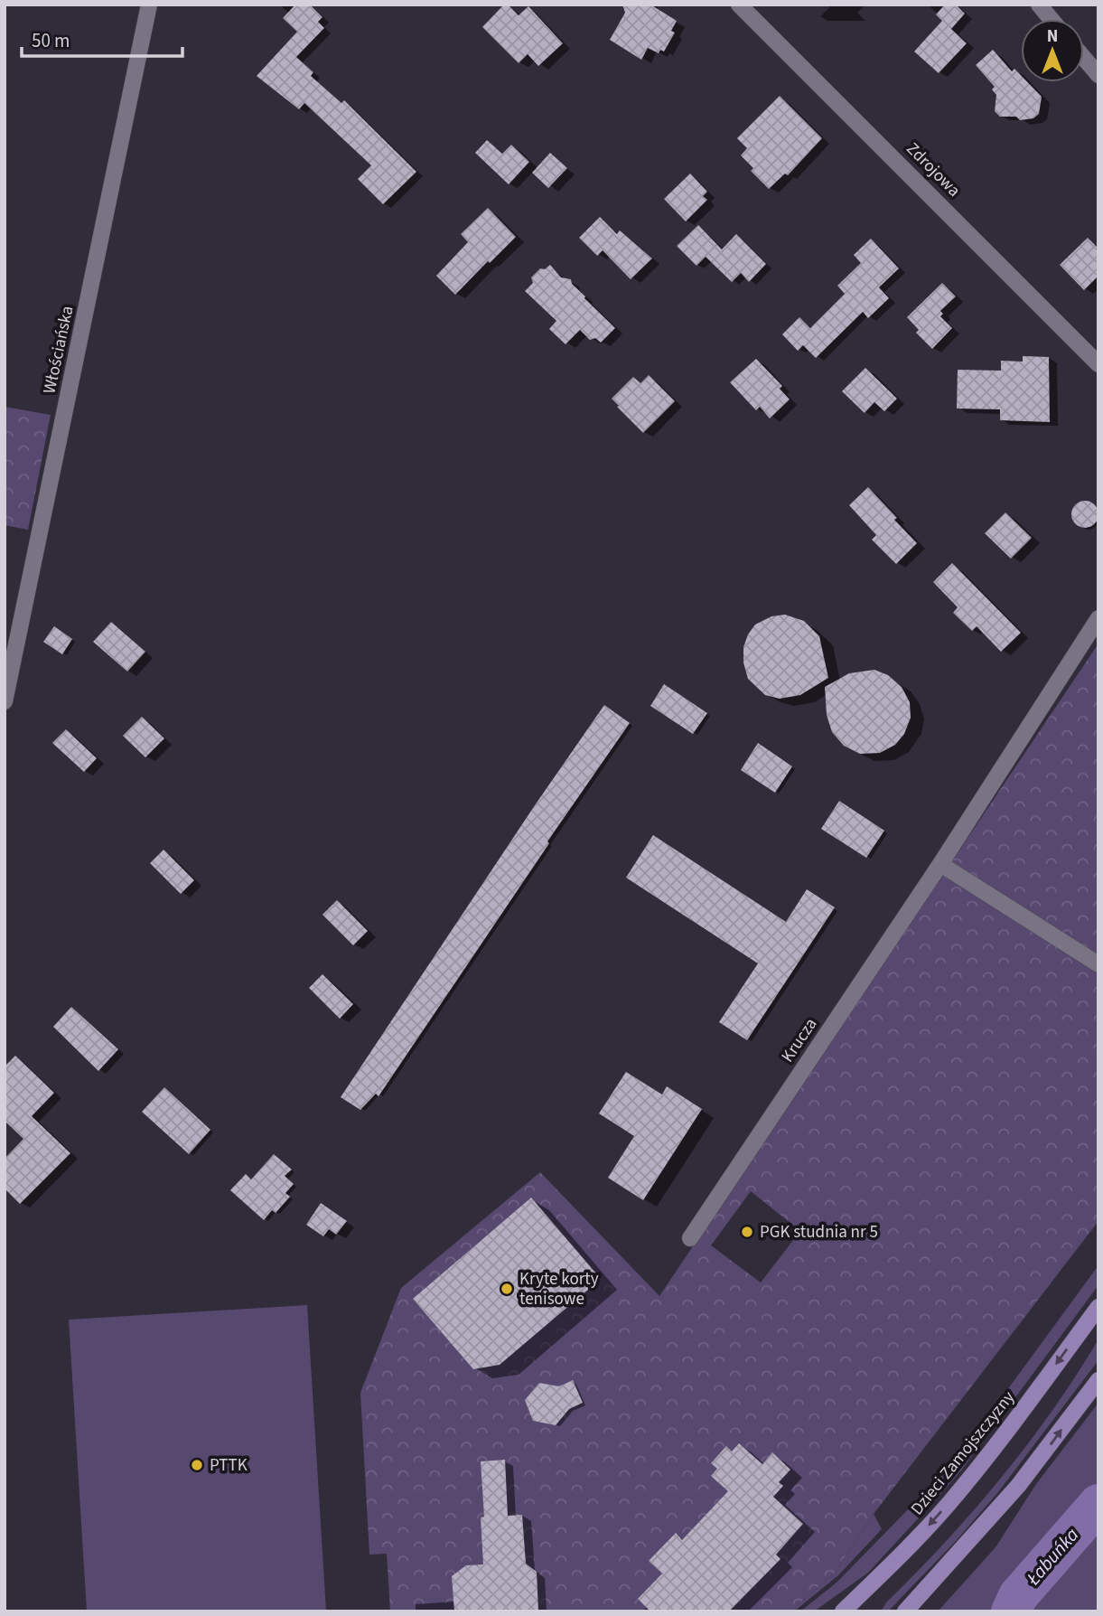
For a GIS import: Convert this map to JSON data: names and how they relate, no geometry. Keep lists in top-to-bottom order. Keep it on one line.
{"streets":{"main road":["Dzieci Zamojszczyzny"],"street":["Zdrojowa","Włościańska","Krucza"]},"water":["Łabuńka"],"places":["PGK studnia nr 5","Kryte korty tenisowe","PTTK"],"scale_bar":"50 m","north":"top"}
